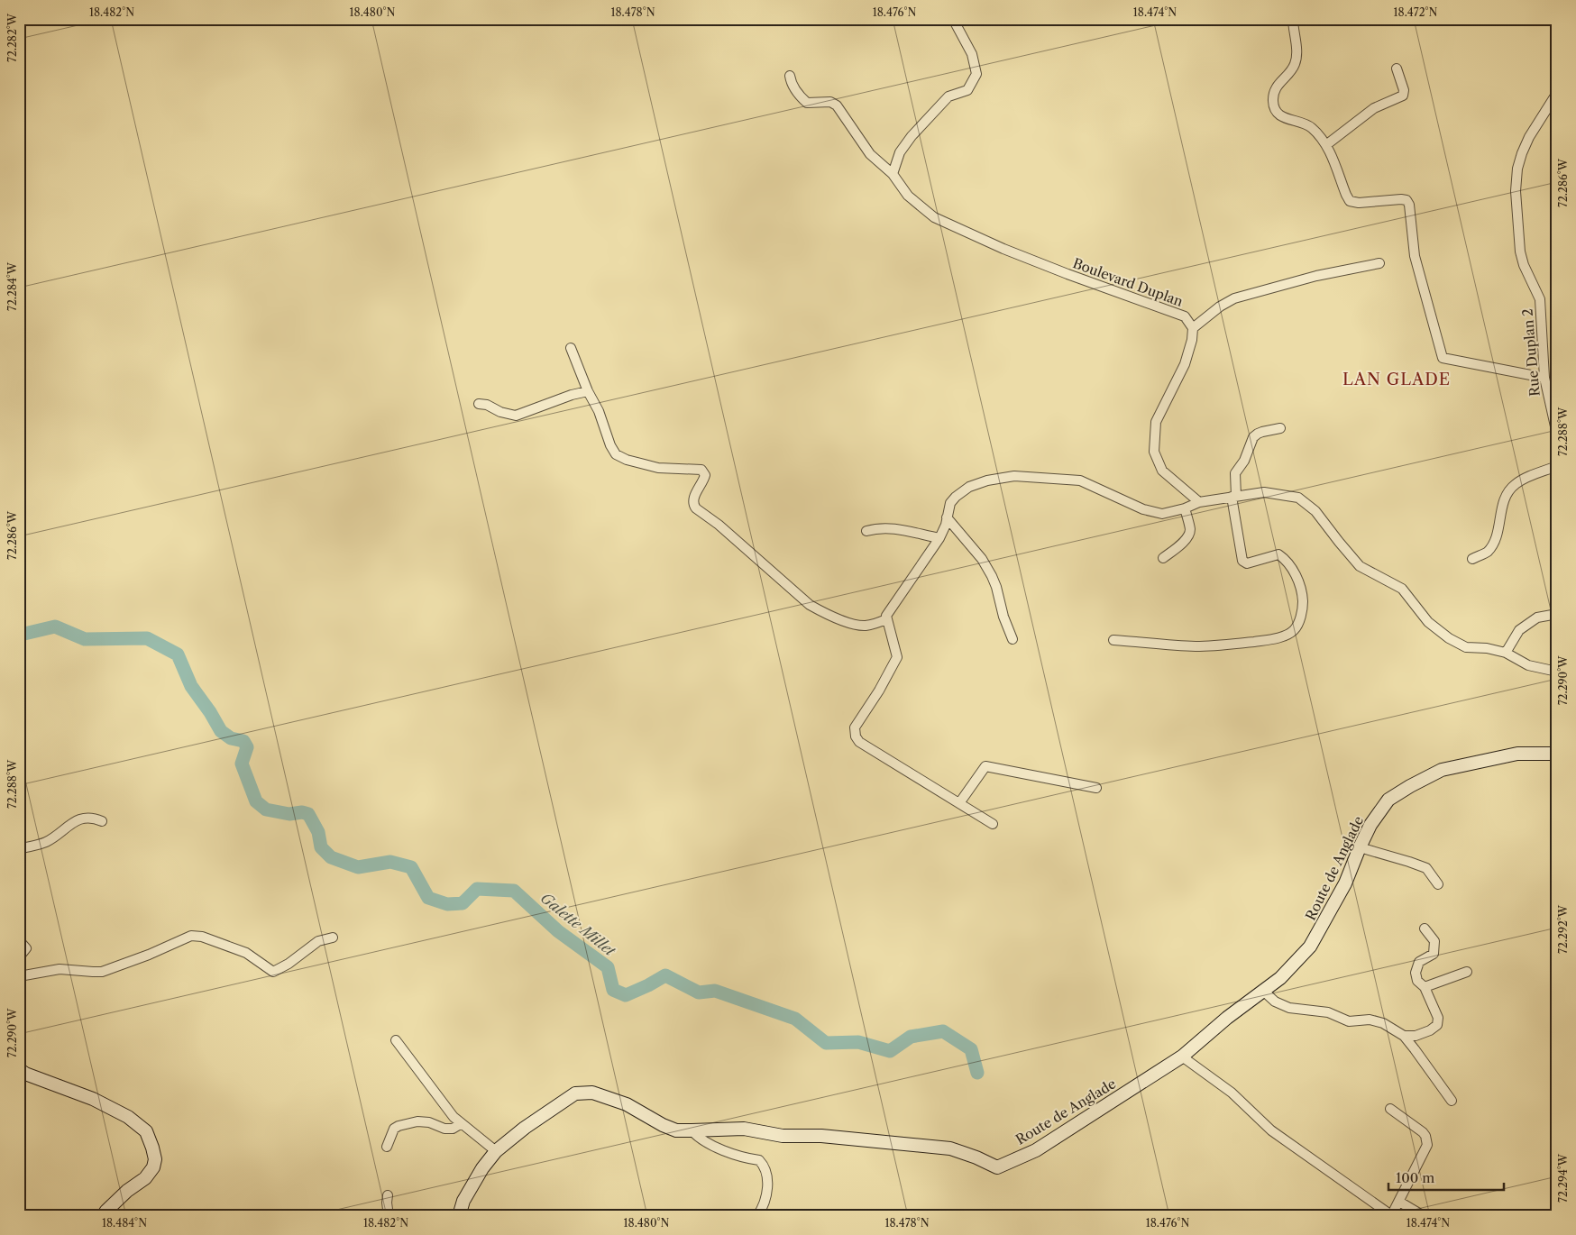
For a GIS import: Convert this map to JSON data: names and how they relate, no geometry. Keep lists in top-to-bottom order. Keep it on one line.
{"streets":{"street":["Boulevard Duplan","Rue Duplan 2","Route de Anglade"]},"districts":["LAN GLADE"],"water":["Galette Millet"],"scale_bar":"100 m","coordinates":["18.482°N","18.480°N","18.478°N","18.476°N","18.474°N","18.472°N","72.282°W","72.286°W","72.284°W","72.288°W","72.290°W","72.292°W","72.294°W","18.484°N"]}
